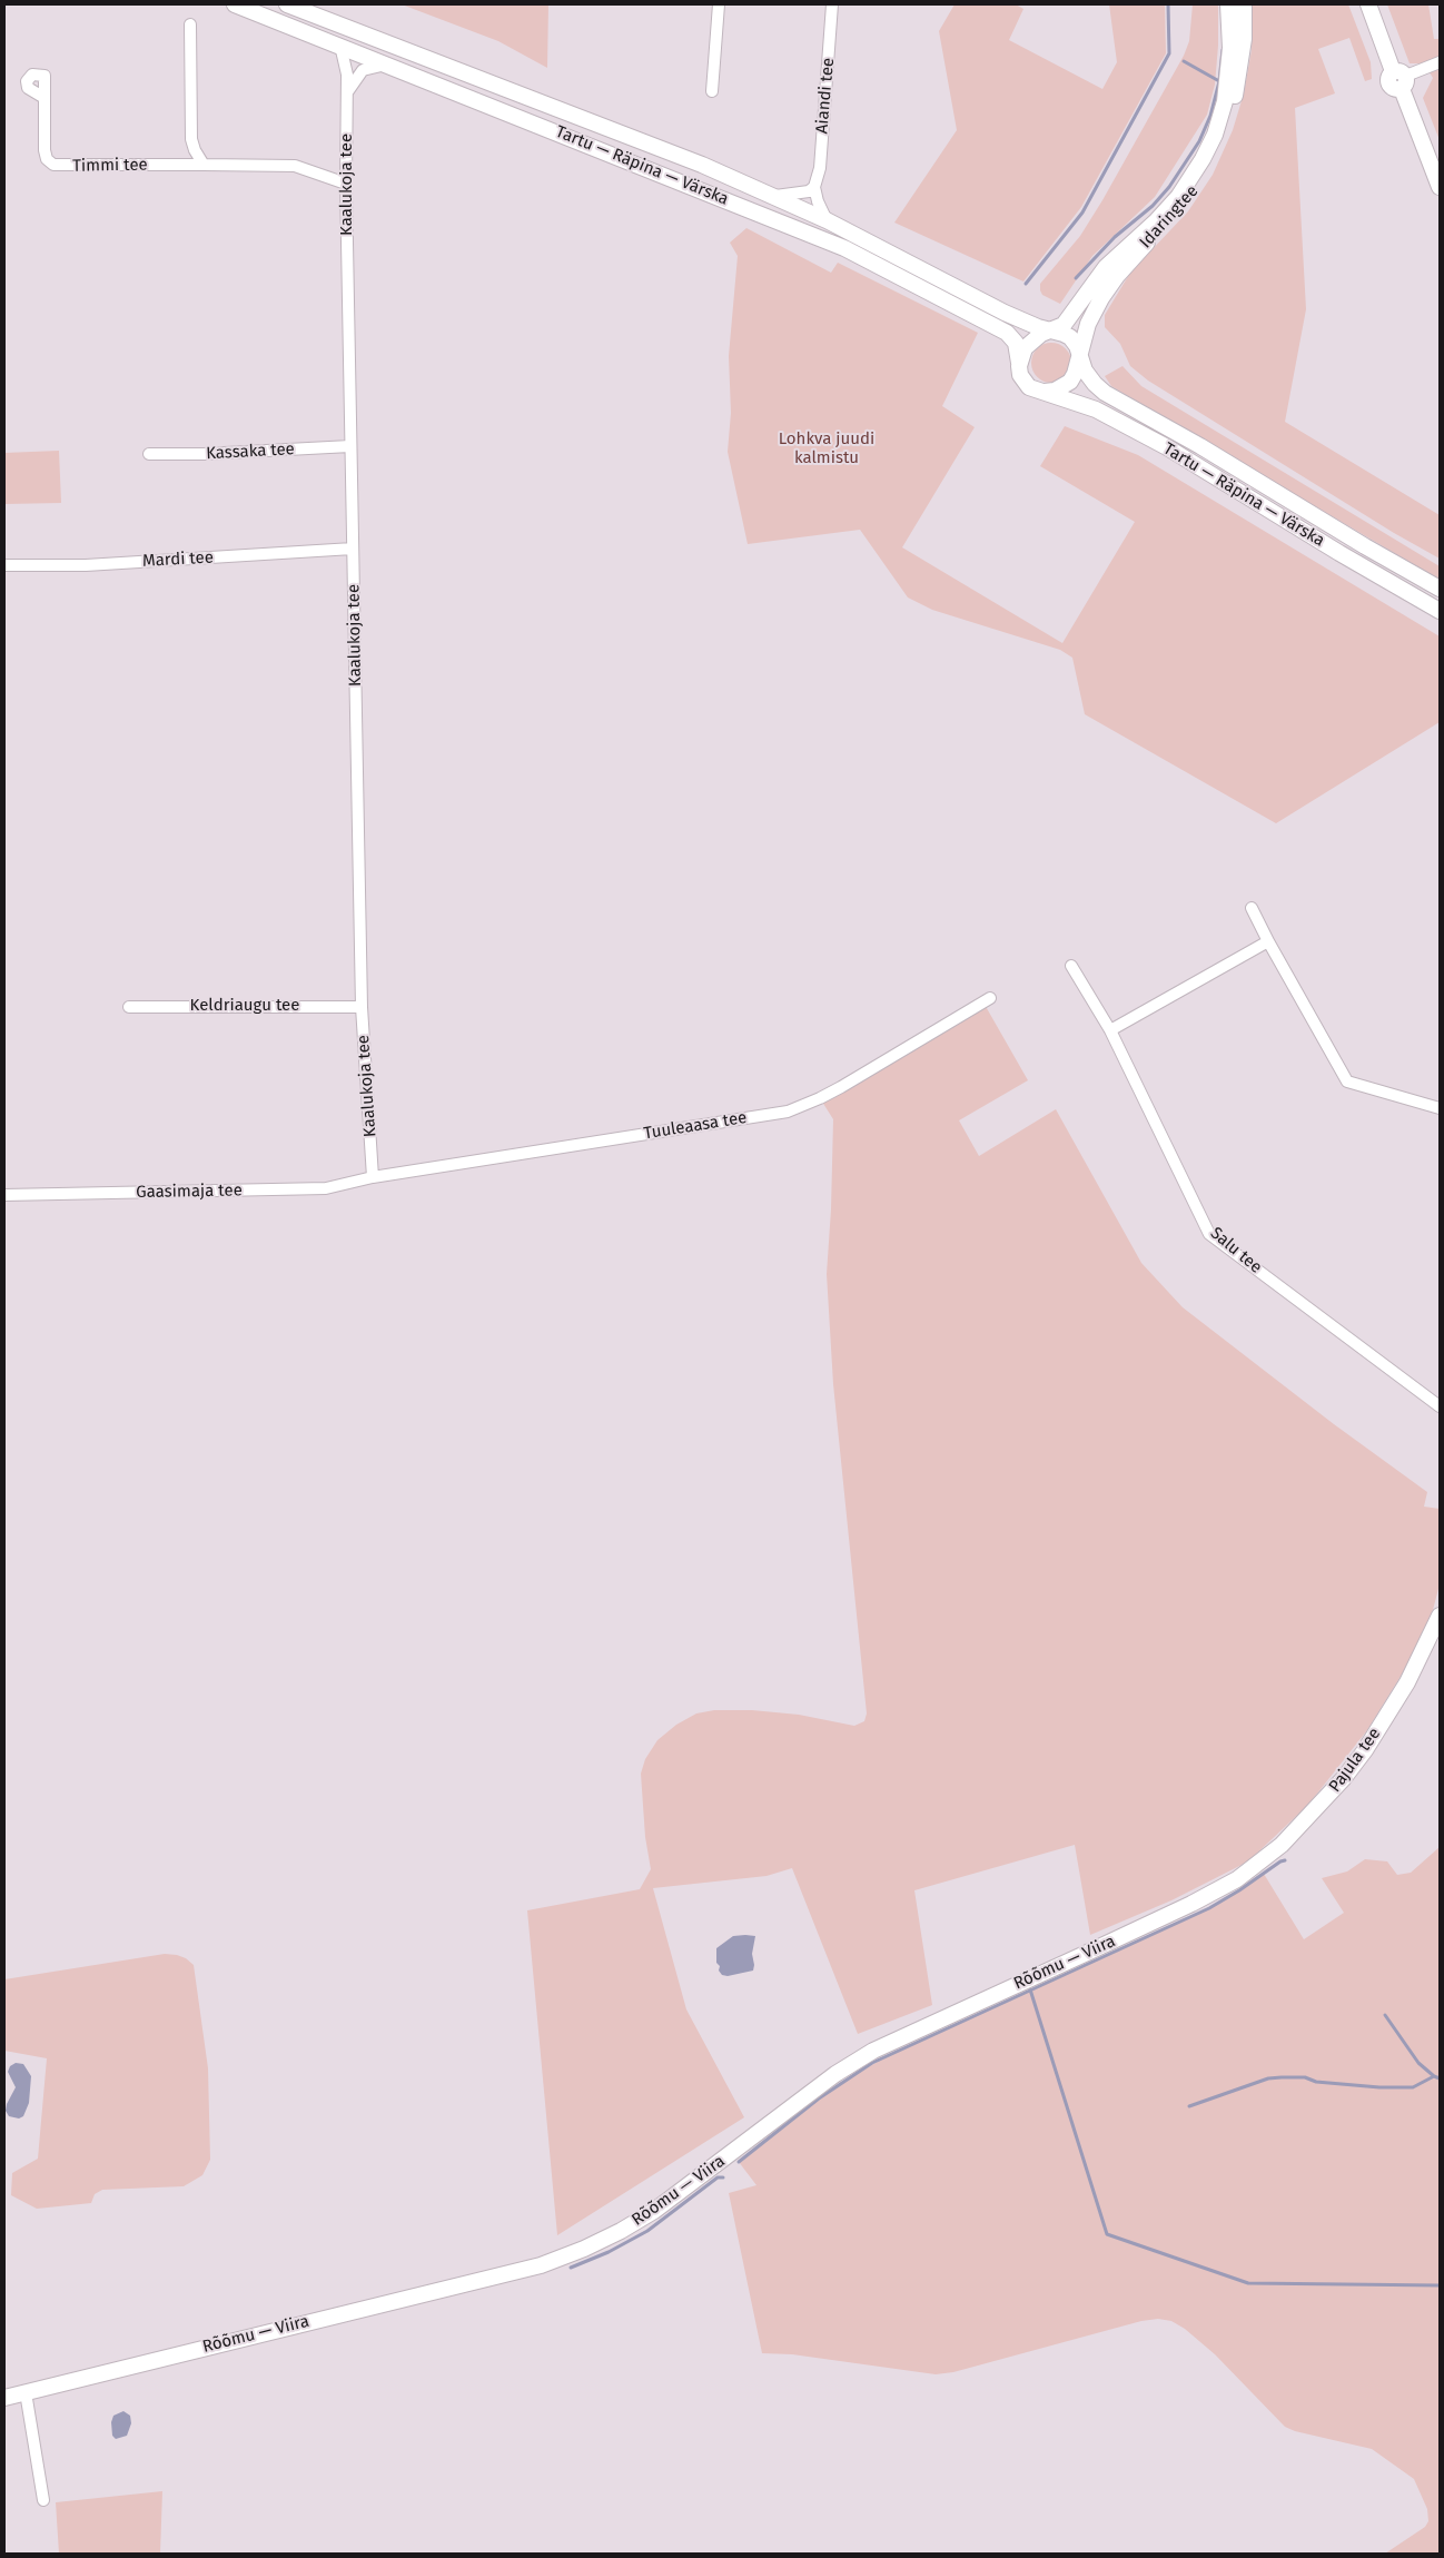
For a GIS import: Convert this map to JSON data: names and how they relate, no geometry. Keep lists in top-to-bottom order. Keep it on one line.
{"streets":{"main road":["Tartu — Räpina — Värska","Idaringtee","Pajula tee","Rõõmu — Viira"],"street":["Aiandi tee","Timmi tee","Kaalukoja tee","Kassaka tee","Mardi tee","Keldriaugu tee","Tuuleaasa tee","Gaasimaja tee","Salu tee"]},"crossings":[["Timmi tee","Kaalukoja tee"],["Tartu — Räpina — Värska","Kaalukoja tee"],["Tartu — Räpina — Värska","Idaringtee"],["Kaalukoja tee","Kassaka tee"],["Kaalukoja tee","Mardi tee"],["Kaalukoja tee","Keldriaugu tee"],["Kaalukoja tee","Tuuleaasa tee"],["Kaalukoja tee","Gaasimaja tee"],["Tuuleaasa tee","Gaasimaja tee"],["Pajula tee","Rõõmu — Viira"]],"parks":["Lohkva juudi kalmistu"]}
